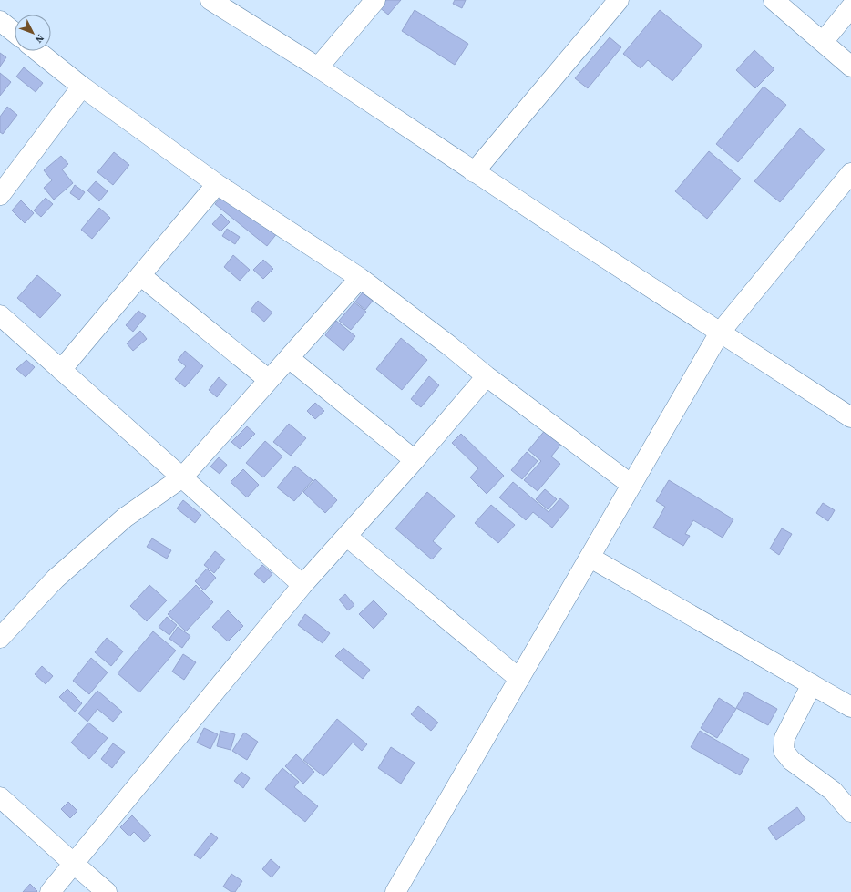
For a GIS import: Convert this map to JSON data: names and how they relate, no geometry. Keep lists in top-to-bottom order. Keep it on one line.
{"north":"bottom right"}
